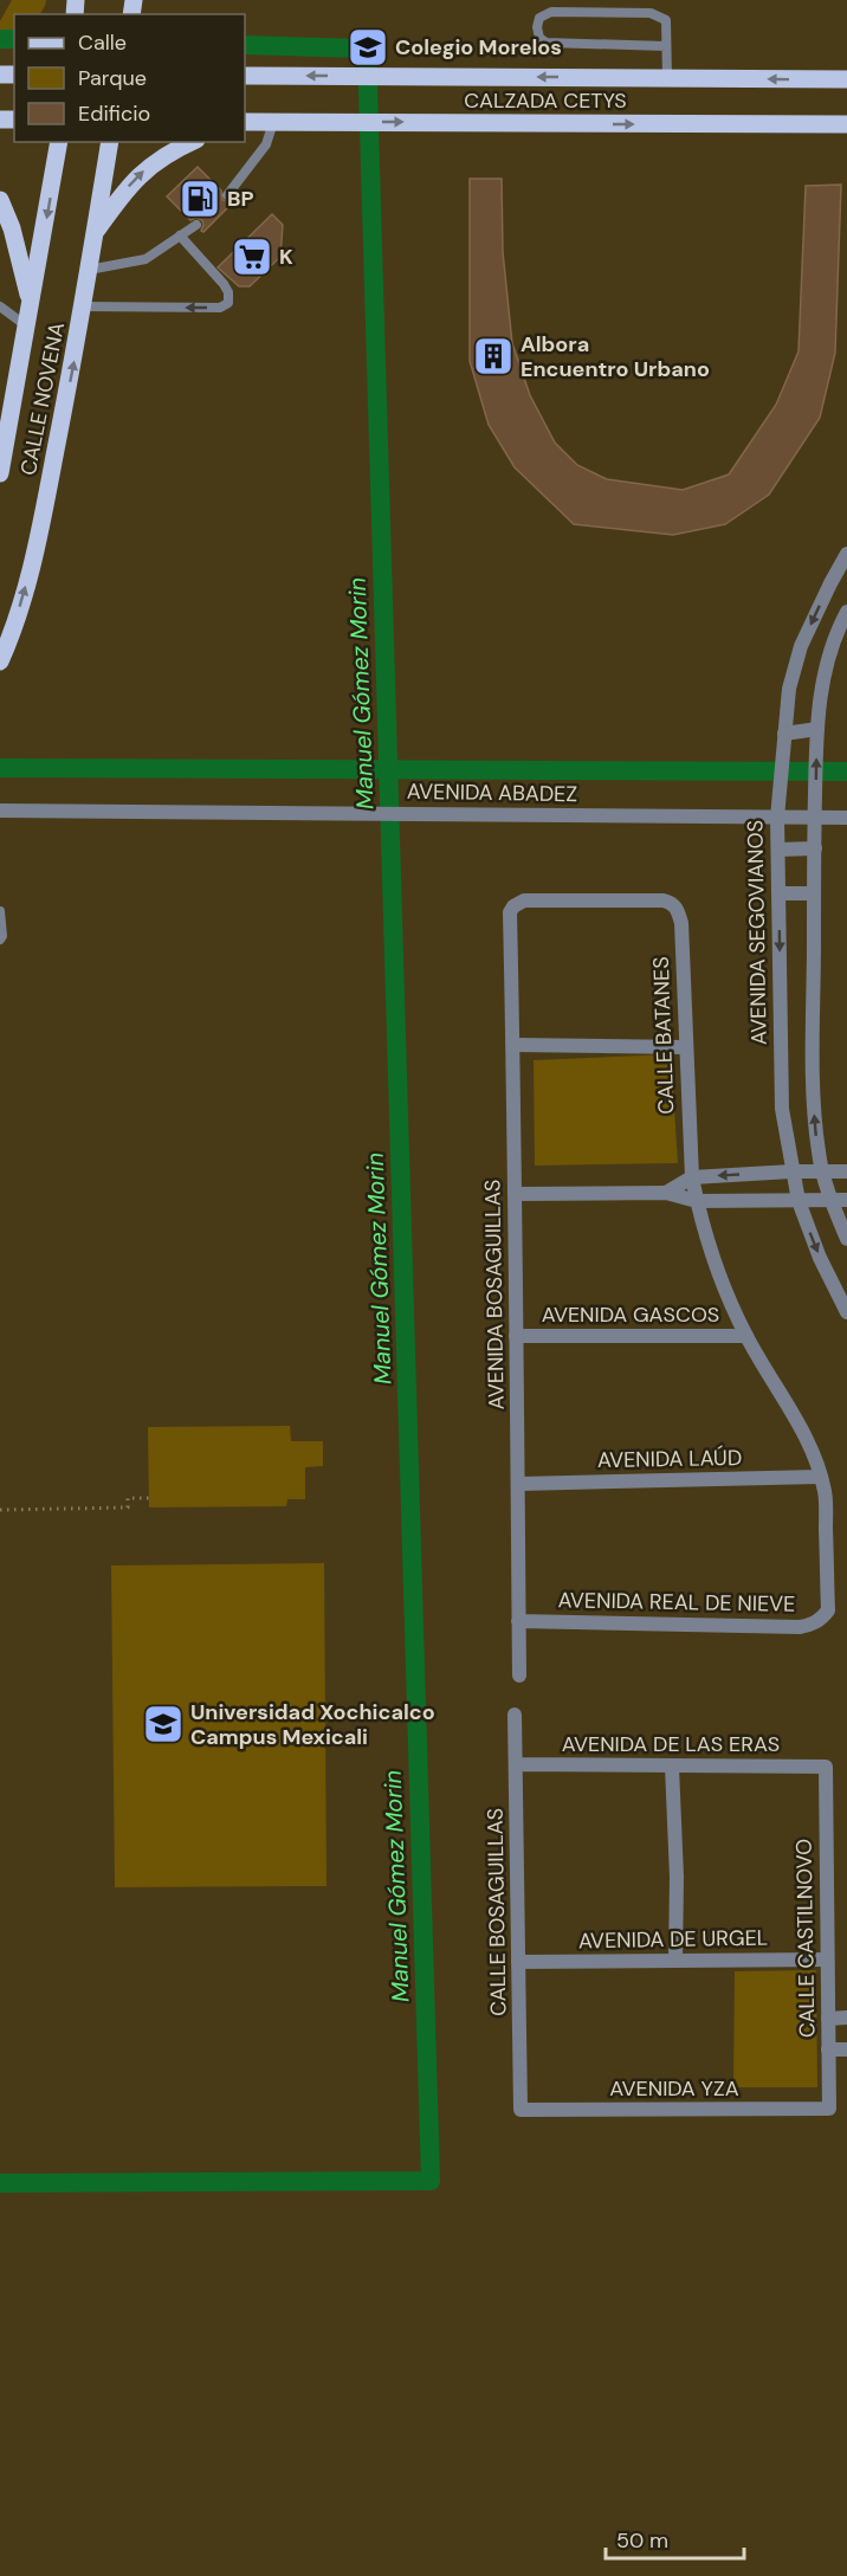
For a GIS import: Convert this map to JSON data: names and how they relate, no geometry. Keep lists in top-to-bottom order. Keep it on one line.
{"streets":{"main road":["CALZADA CETYS","CALLE NOVENA"],"street":["AVENIDA ABADEZ","AVENIDA SEGOVIANOS","CALLE BATANES","AVENIDA BOSAGUILLAS","AVENIDA GASCOS","AVENIDA LAÚD","AVENIDA REAL DE NIEVE","AVENIDA DE LAS ERAS","CALLE BOSAGUILLAS","CALLE CASTILNOVO","AVENIDA DE URGEL","AVENIDA YZA"]},"crossings":[["AVENIDA ABADEZ","AVENIDA SEGOVIANOS"],["CALLE BATANES","AVENIDA BOSAGUILLAS"],["CALLE BATANES","AVENIDA GASCOS"],["CALLE BATANES","AVENIDA LAÚD"],["CALLE BATANES","AVENIDA REAL DE NIEVE"],["AVENIDA BOSAGUILLAS","AVENIDA GASCOS"],["AVENIDA BOSAGUILLAS","AVENIDA LAÚD"],["AVENIDA BOSAGUILLAS","AVENIDA REAL DE NIEVE"],["AVENIDA DE LAS ERAS","CALLE BOSAGUILLAS"],["AVENIDA DE LAS ERAS","CALLE CASTILNOVO"],["CALLE BOSAGUILLAS","AVENIDA DE URGEL"],["CALLE BOSAGUILLAS","AVENIDA YZA"],["CALLE CASTILNOVO","AVENIDA DE URGEL"],["CALLE CASTILNOVO","AVENIDA YZA"]],"water":["Manuel Gómez Morin"],"places":{"school or university":["Colegio Morelos","Universidad Xochicalco Campus Mexicali"],"fuel station":["BP"],"supermarket":["K"],"building":["Albora Encuentro Urbano"]},"legend":["Calle","Parque","Edificio"],"scale_bar":"50 m"}
